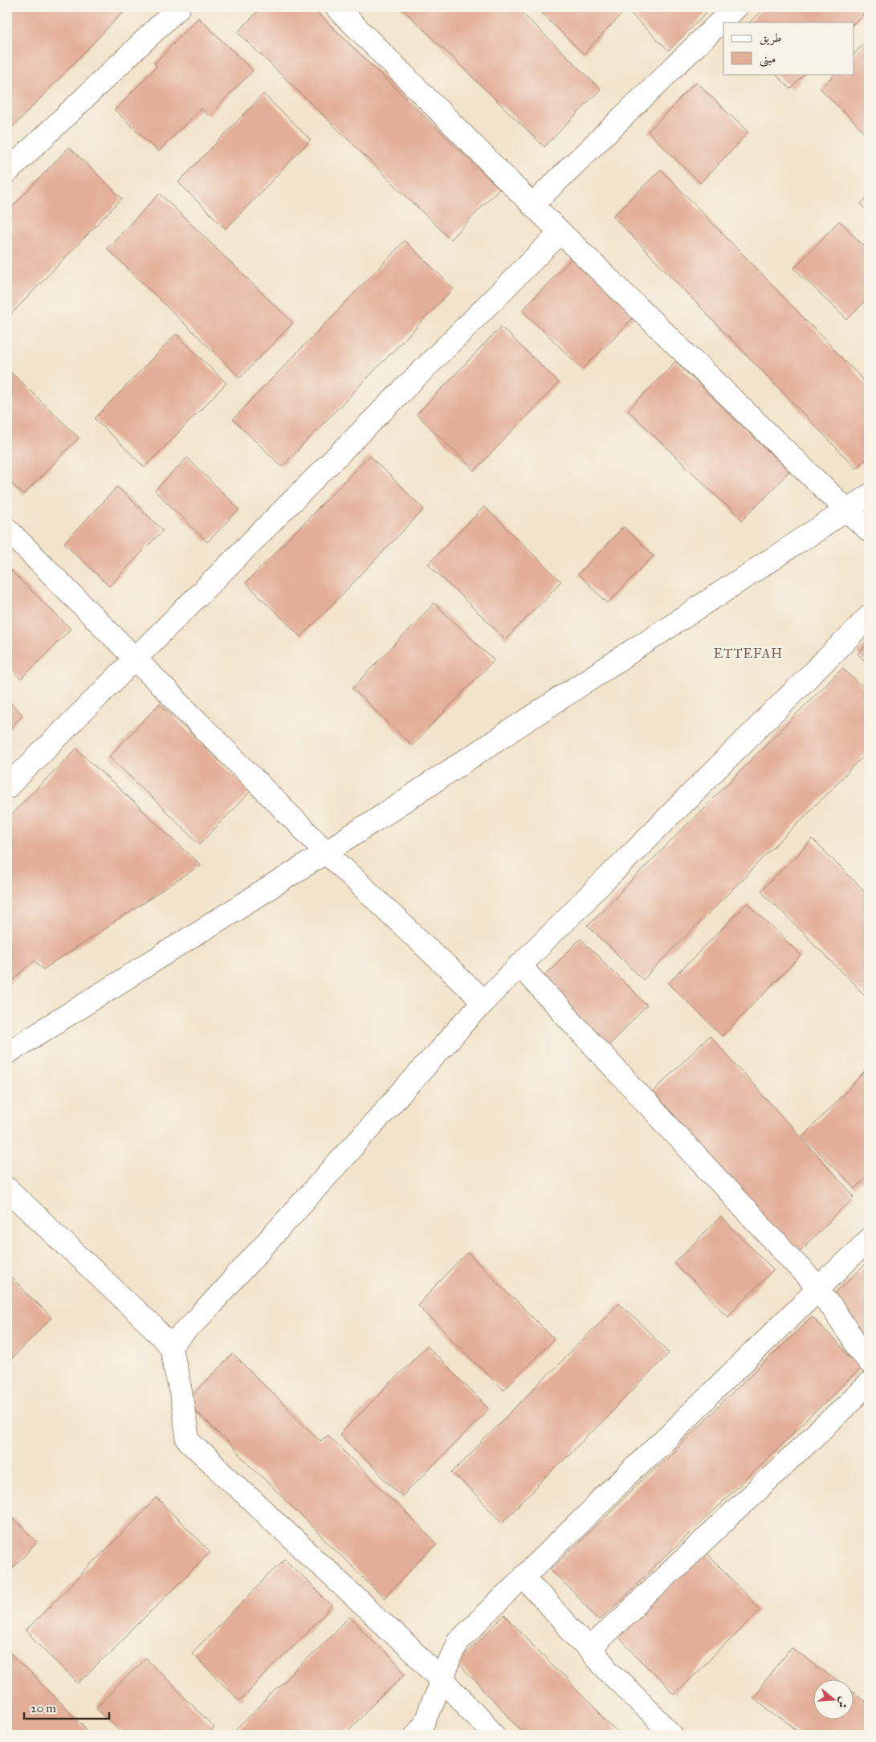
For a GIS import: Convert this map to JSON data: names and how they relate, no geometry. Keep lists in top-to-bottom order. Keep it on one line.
{"districts":["ETTEFAH"],"legend":["طريق","مبنى"],"scale_bar":"20 m","north":"right"}
